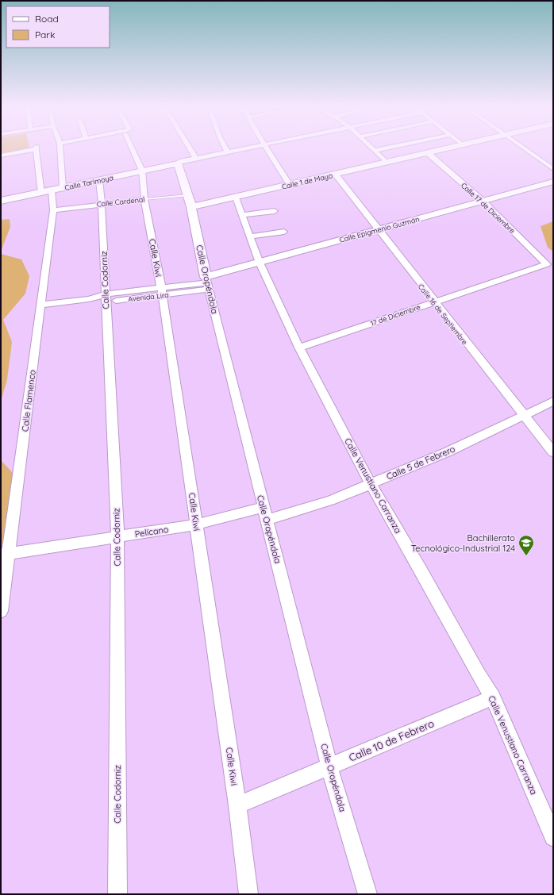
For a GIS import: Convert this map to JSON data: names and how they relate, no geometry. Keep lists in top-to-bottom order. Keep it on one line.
{"streets":{"street":["Calle 1 de Mayo","Calle Tarimoya","Calle Cardenal","Calle 17 de Diciembre","Calle Epigmenio Guzmán","Calle Kiwi","Calle Oropéndola","Calle Codorniz","Avenida Lira","Calle 16 de Septiembre","17 de Diciembre","Calle Flamenco","Calle 5 de Febrero","Calle Venustiano Carranza","Pelícano","Calle 10 de Febrero"]},"crossings":[["Calle 1 de Mayo","Calle 17 de Diciembre"],["Calle 1 de Mayo","Calle Oropéndola"],["Calle 1 de Mayo","Calle 16 de Septiembre"],["Calle 1 de Mayo","Calle Venustiano Carranza"],["Calle Tarimoya","Calle Kiwi"],["Calle Tarimoya","Calle Oropéndola"],["Calle Tarimoya","Calle Codorniz"],["Calle Tarimoya","Calle Flamenco"],["Calle Cardenal","Calle Kiwi"],["Calle Cardenal","Calle Oropéndola"],["Calle Cardenal","Calle Codorniz"],["Calle Cardenal","Calle Flamenco"],["Calle 17 de Diciembre","Calle Epigmenio Guzmán"],["Calle 17 de Diciembre","17 de Diciembre"],["Calle Epigmenio Guzmán","Calle Oropéndola"],["Calle Epigmenio Guzmán","Avenida Lira"],["Calle Epigmenio Guzmán","Calle 16 de Septiembre"],["Calle Epigmenio Guzmán","Calle Venustiano Carranza"],["Calle Kiwi","Avenida Lira"],["Calle Kiwi","Pelícano"],["Calle Kiwi","Calle 10 de Febrero"],["Calle Oropéndola","Avenida Lira"],["Calle Oropéndola","Calle 5 de Febrero"],["Calle Oropéndola","Pelícano"],["Calle Oropéndola","Calle 10 de Febrero"],["Calle Codorniz","Avenida Lira"],["Calle Codorniz","Pelícano"],["Avenida Lira","Calle Flamenco"],["Calle 16 de Septiembre","17 de Diciembre"],["Calle 16 de Septiembre","Calle 5 de Febrero"],["17 de Diciembre","Calle Venustiano Carranza"],["Calle Flamenco","Pelícano"],["Calle 5 de Febrero","Calle Venustiano Carranza"],["Calle 5 de Febrero","Pelícano"],["Calle Venustiano Carranza","Calle 10 de Febrero"]],"places":{"school or university":["Bachillerato Tecnológico-Industrial 124"]},"legend":["Road","Park"]}
